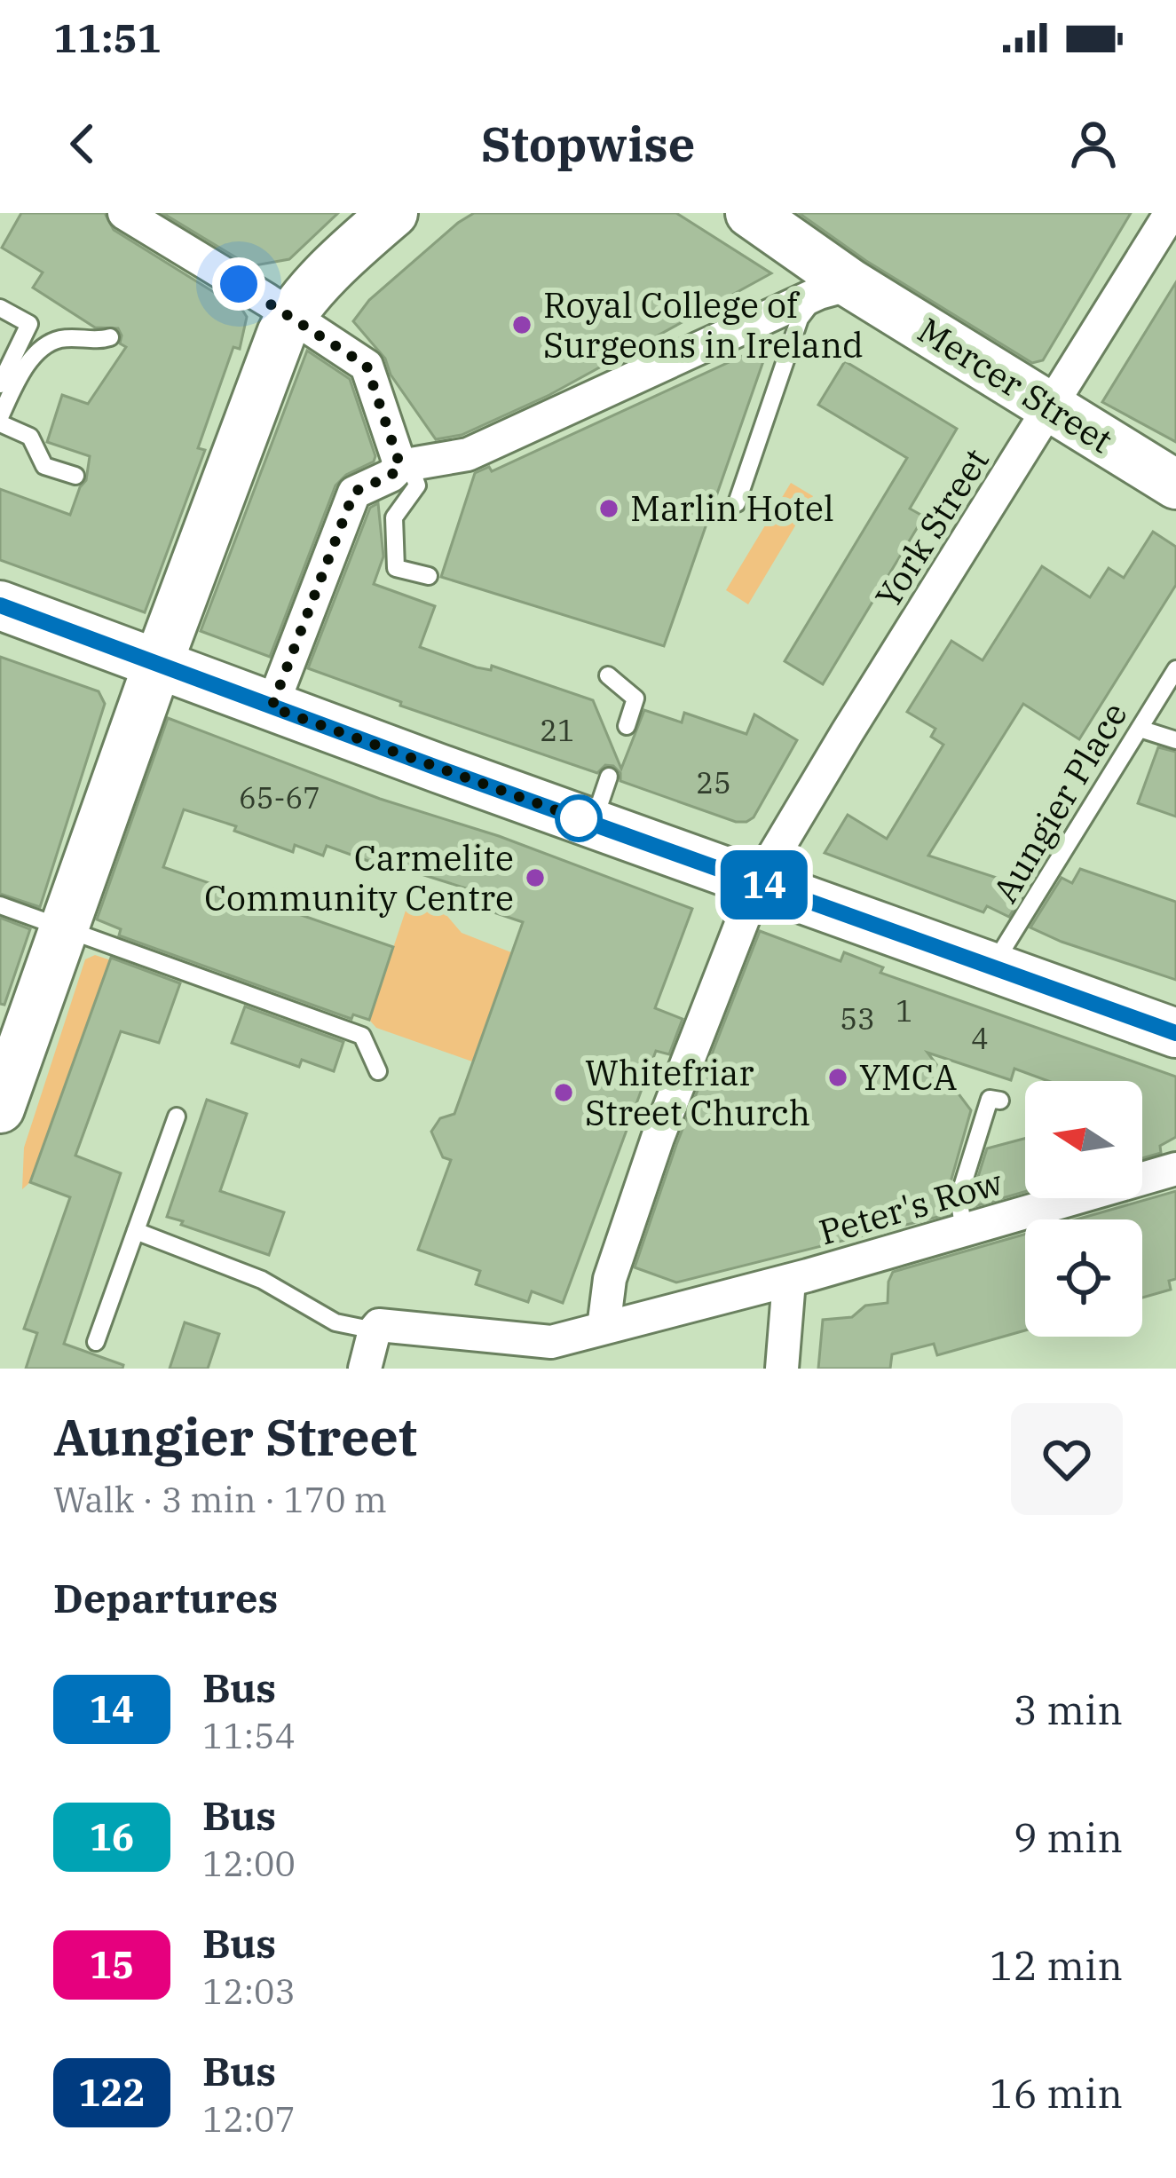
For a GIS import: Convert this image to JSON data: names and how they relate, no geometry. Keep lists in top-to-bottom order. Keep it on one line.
{"streets":{"street":["Mercer Street","York Street","Peter's Row"],"lane":["Aungier Place"]},"crossings":[["Mercer Street","York Street"],["York Street","Peter's Row"]],"places":["Royal College of Surgeons in Ireland","Marlin Hotel","Carmelite Community Centre","YMCA","Whitefriar Street Church"],"lines":["bus line 14"],"house_numbers":["21","25","65-67","1","53","4"],"north":"left","page":{"status":"11:51","header":"Stopwise","on_map":"14","heading":[["Aungier Street","Walk · 3 min · 170 m"],"Departures"],"list":[{"mark":"14","name":"Bus","note":"11:54","value":"3 min"},{"mark":"16","name":"Bus","note":"12:00","value":"9 min"},{"mark":"15","name":"Bus","note":"12:03","value":"12 min"},{"mark":"122","name":"Bus","note":"12:07","value":"16 min"}]}}
